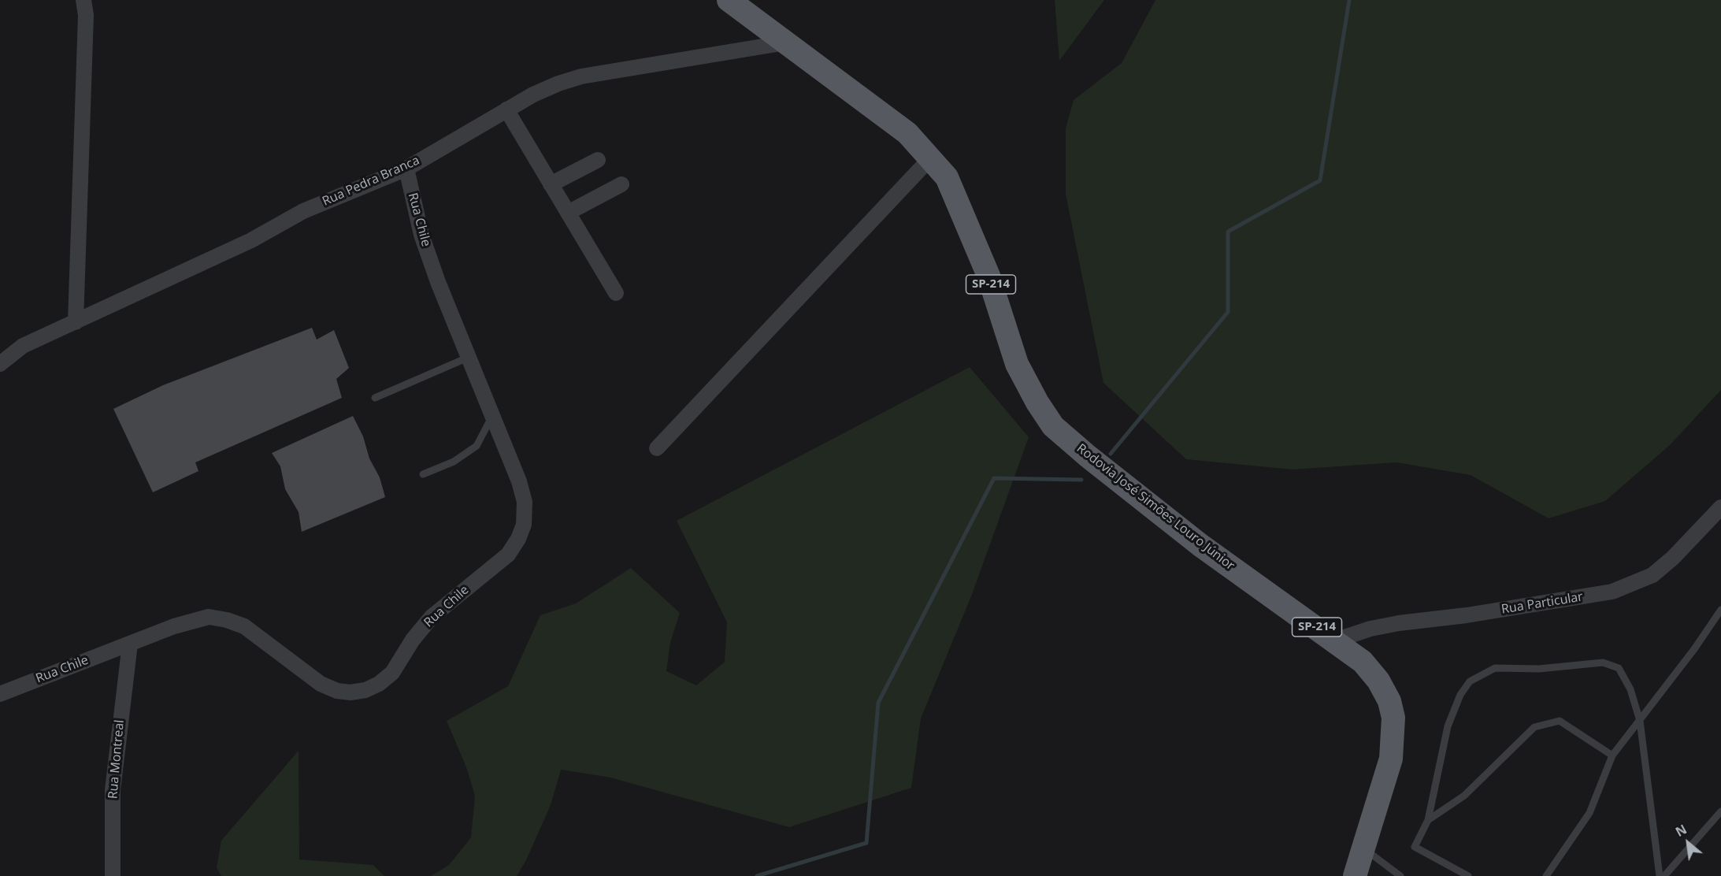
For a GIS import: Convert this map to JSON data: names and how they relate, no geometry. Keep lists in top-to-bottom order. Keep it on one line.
{"streets":{"main road":["SP-214","Rodovia José Simões Louro Júnior"],"street":["Rua Pedra Branca","Rua Chile","Rua Particular","Rua Montreal"]},"crossings":[["Rua Pedra Branca","Rua Chile"],["Rua Pedra Branca","Rodovia José Simões Louro Júnior"],["Rua Chile","Rua Montreal"],["Rodovia José Simões Louro Júnior","Rua Particular"]],"north":"top left"}
